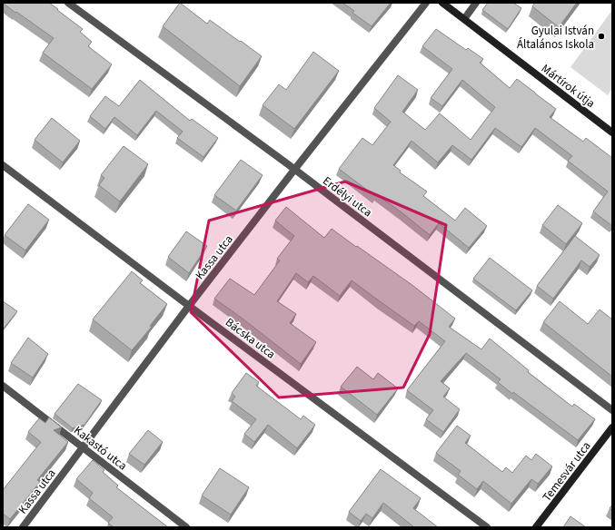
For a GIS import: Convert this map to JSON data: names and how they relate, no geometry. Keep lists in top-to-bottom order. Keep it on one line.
{"streets":{"street":["Mártírok útja","Erdélyi utca","Kassa utca","Bácska utca","Kakastó utca","Temesvár utca"]},"crossings":[["Erdélyi utca","Kassa utca"],["Kassa utca","Bácska utca"],["Kassa utca","Kakastó utca"]],"places":["Gyulai István Általános Iskola"]}
